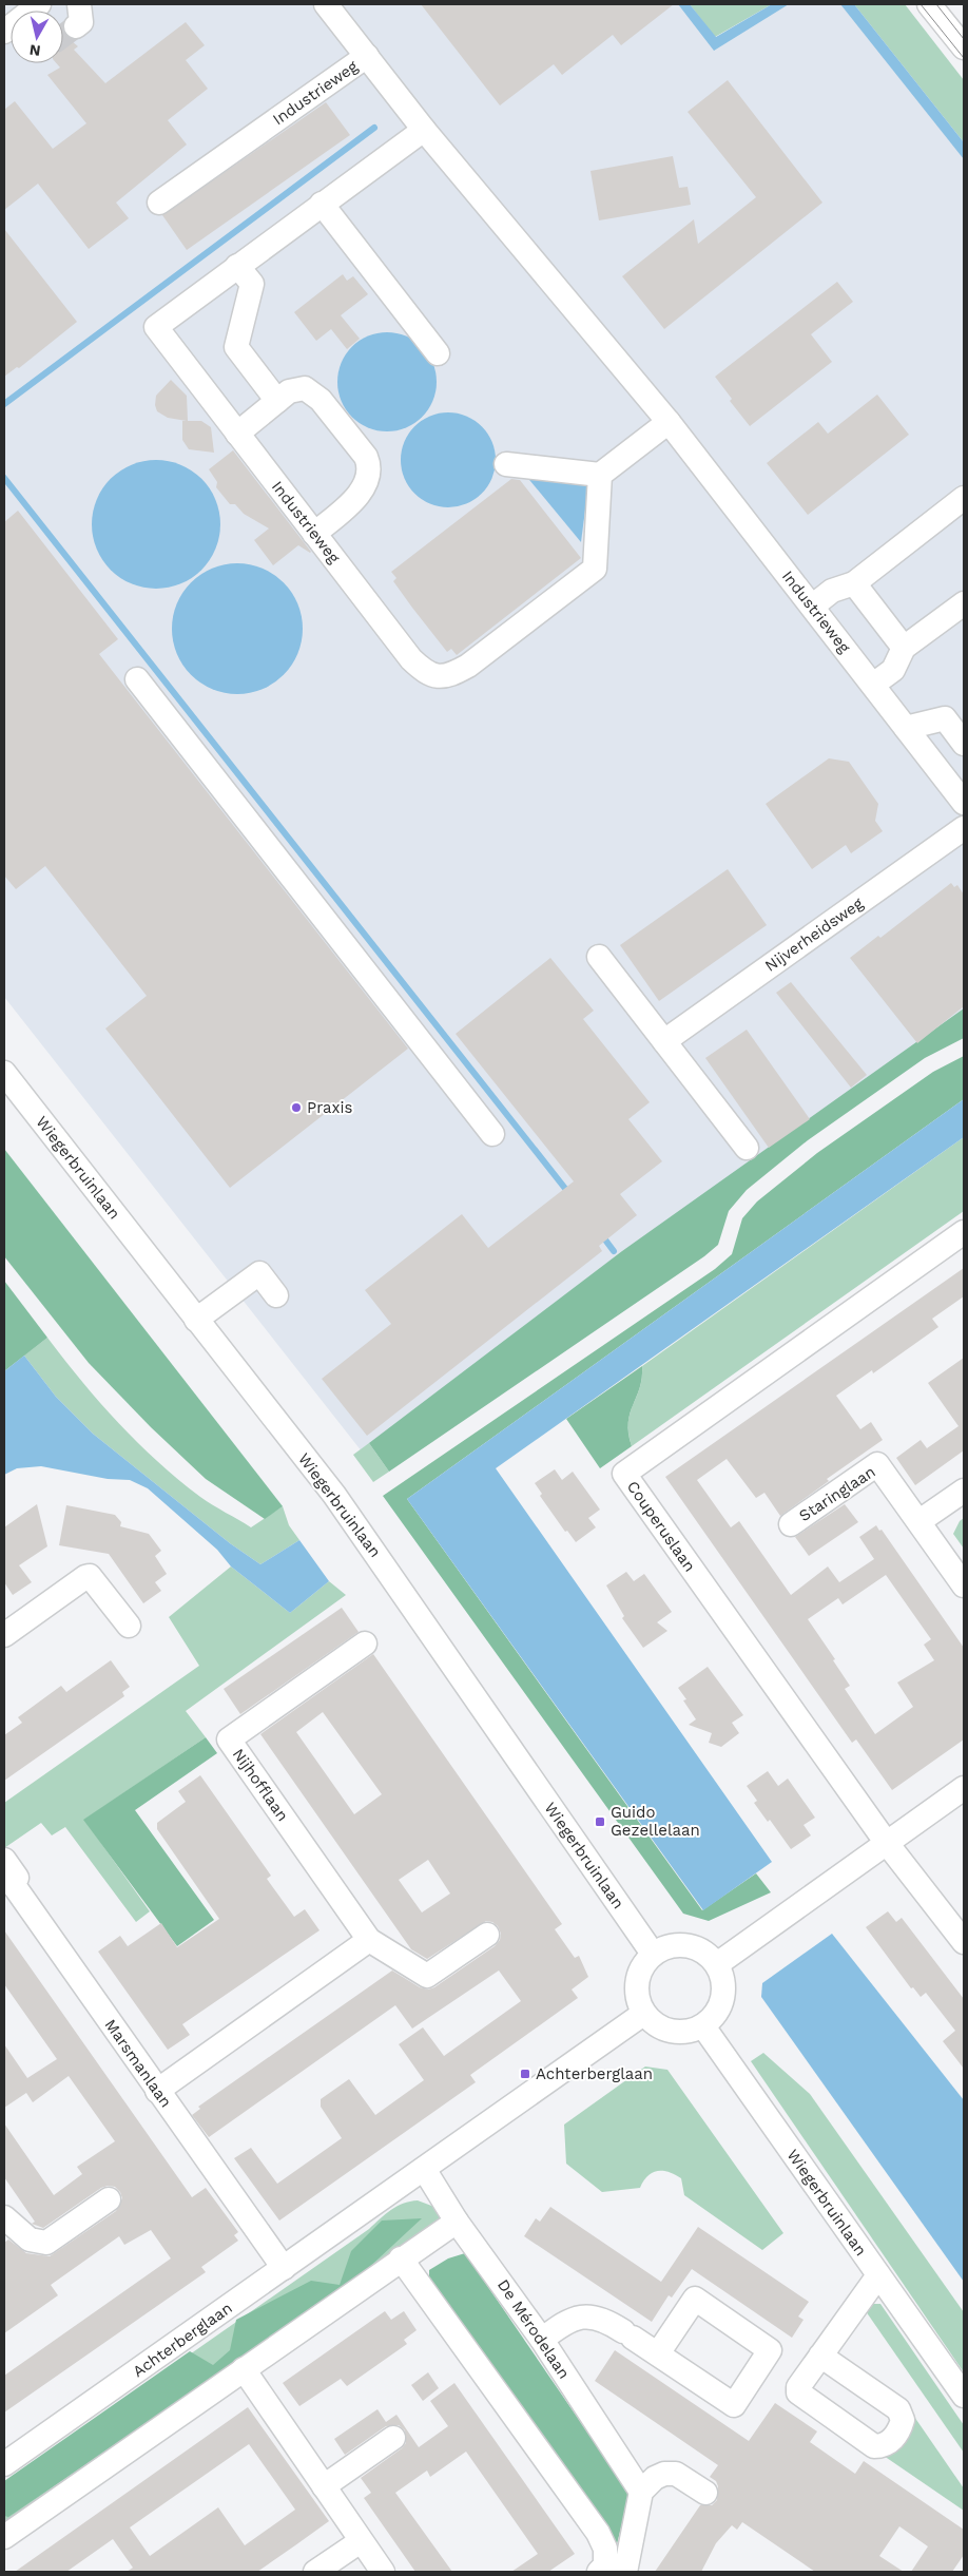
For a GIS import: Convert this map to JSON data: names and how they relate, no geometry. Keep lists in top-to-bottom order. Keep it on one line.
{"streets":{"street":["Industrieweg","Nijverheidsweg","Wiegerbruinlaan","Staringlaan","Couperuslaan","Nijhofflaan","Marsmanlaan","De Mérodelaan","Achterberglaan"]},"crossings":[["Wiegerbruinlaan","Achterberglaan"],["Marsmanlaan","Achterberglaan"],["De Mérodelaan","Achterberglaan"]],"places":{"other":["Praxis"],"transit":["Guido Gezellelaan","Achterberglaan"]},"north":"bottom"}
